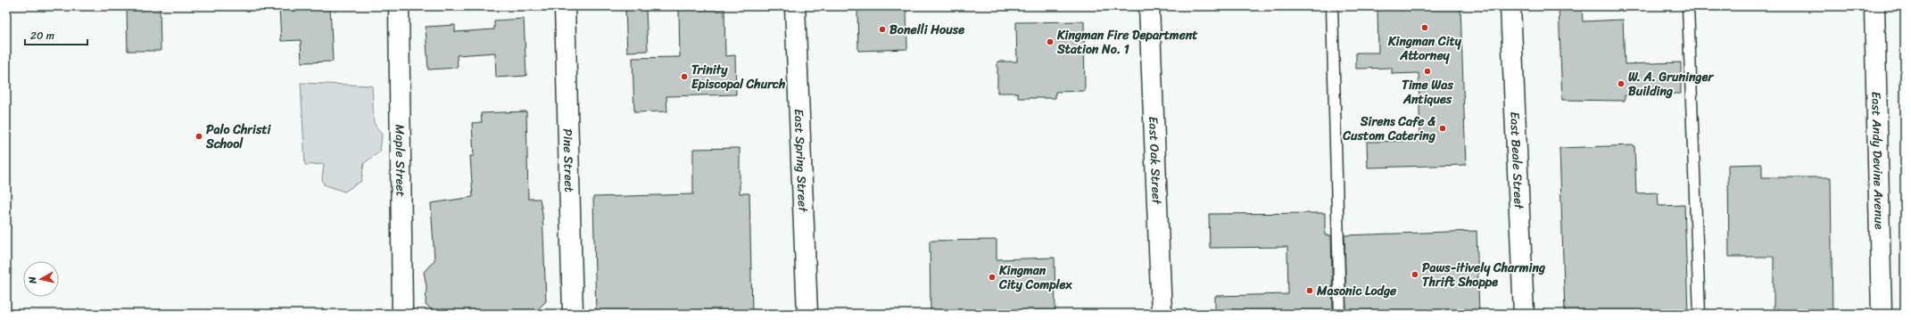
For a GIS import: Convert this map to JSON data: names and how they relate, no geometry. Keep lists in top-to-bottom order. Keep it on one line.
{"streets":{"street":["East Oak Street","East Andy Devine Avenue","Maple Street","Pine Street","East Spring Street","East Beale Street"]},"places":["Kingman City Attorney","Bonelli House","Kingman Fire Department Station No. 1","Time Was Antiques","Trinity Episcopal Church","W. A. Gruninger Building","Sirens Cafe & Custom Catering","Palo Christi School","Paws-itively Charming Thrift Shoppe","Kingman City Complex","Masonic Lodge"],"scale_bar":"20 m","north":"left"}
